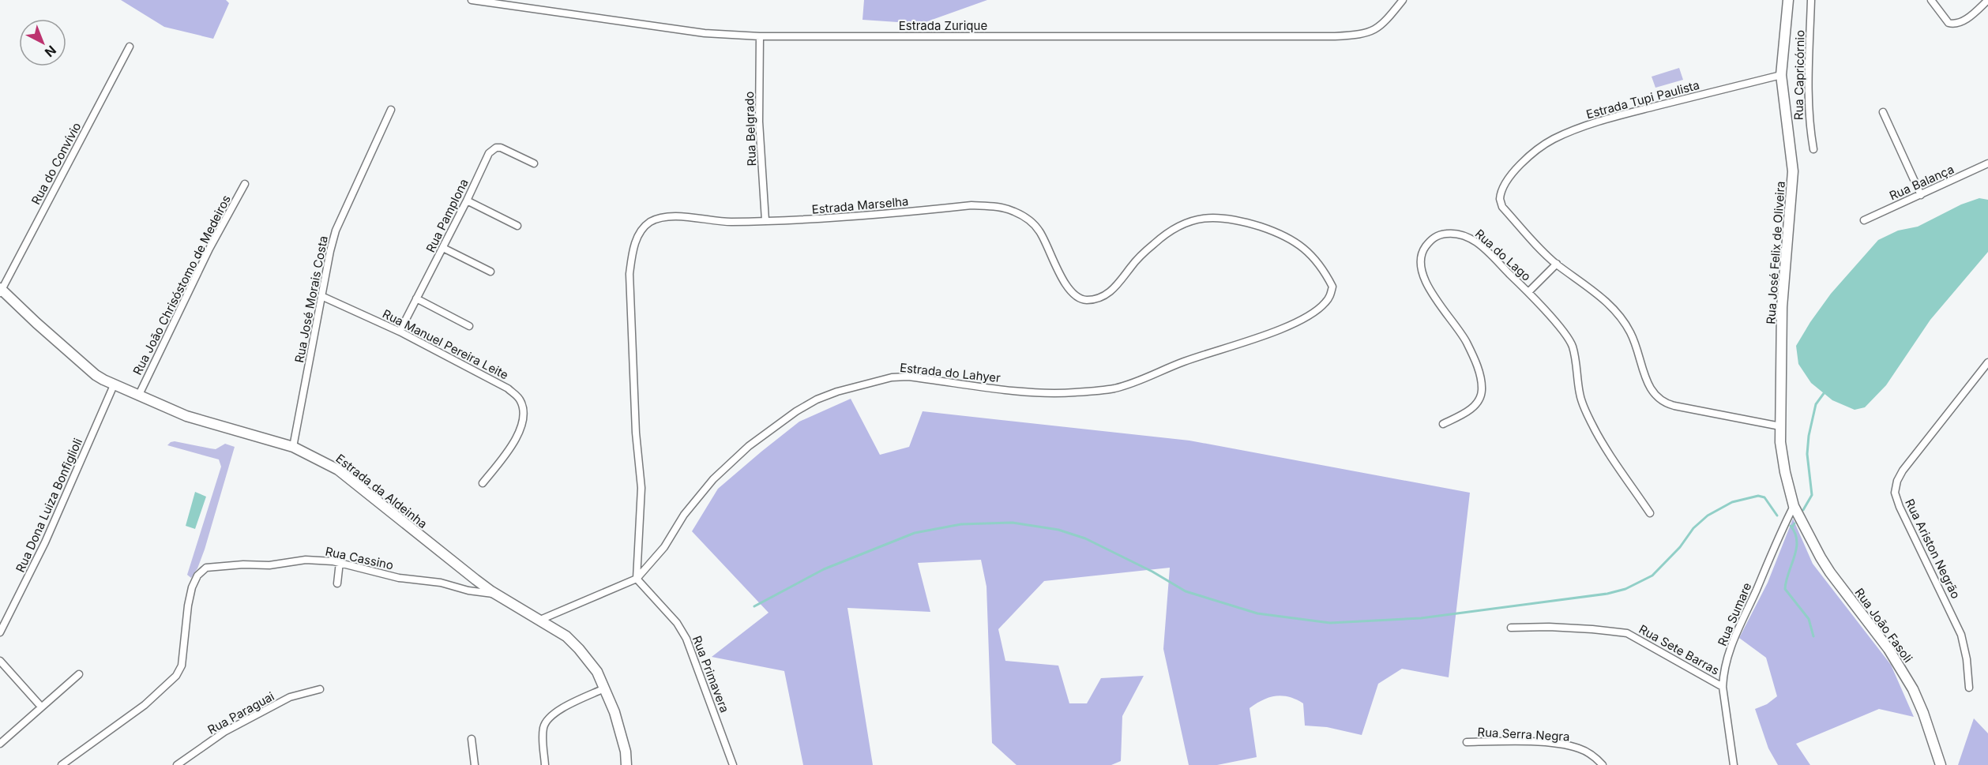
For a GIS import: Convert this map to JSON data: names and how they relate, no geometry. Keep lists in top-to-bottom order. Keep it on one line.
{"streets":{"street":["Estrada Zurique","Rua Capricórnio","Estrada Tupi Paulista","Rua Belgrado","Rua do Convívio","Rua Balança","Estrada Marselha","Rua Pamplona","Rua José Felix de Oliveira","Rua do Lago","Rua João Chrisóstomo de Medeiros","Rua José Morais Costa","Rua Manuel Pereira Leite","Estrada do Lahyer","Estrada da Aldeinha","Rua Dona Luiza Bonfiglioli","Rua Ariston Negrão","Rua Cassino","Rua Sumare","Rua João Fasoli","Rua Sete Barras","Rua Primavera","Rua Paraguai","Rua Serra Negra"]},"crossings":[["Estrada Zurique","Rua Belgrado"],["Estrada Tupi Paulista","Rua José Felix de Oliveira"],["Rua Belgrado","Estrada Marselha"],["Rua do Convívio","Estrada da Aldeinha"],["Estrada Marselha","Estrada do Lahyer"],["Estrada Marselha","Rua Primavera"],["Rua Pamplona","Rua Manuel Pereira Leite"],["Rua José Felix de Oliveira","Rua Sumare"],["Rua José Felix de Oliveira","Rua João Fasoli"],["Rua João Chrisóstomo de Medeiros","Estrada da Aldeinha"],["Rua José Morais Costa","Rua Manuel Pereira Leite"],["Rua José Morais Costa","Estrada da Aldeinha"],["Estrada do Lahyer","Estrada da Aldeinha"],["Estrada do Lahyer","Rua Primavera"],["Estrada da Aldeinha","Rua Dona Luiza Bonfiglioli"],["Estrada da Aldeinha","Rua Cassino"],["Rua Sumare","Rua João Fasoli"],["Rua Sumare","Rua Sete Barras"]],"north":"bottom right"}
